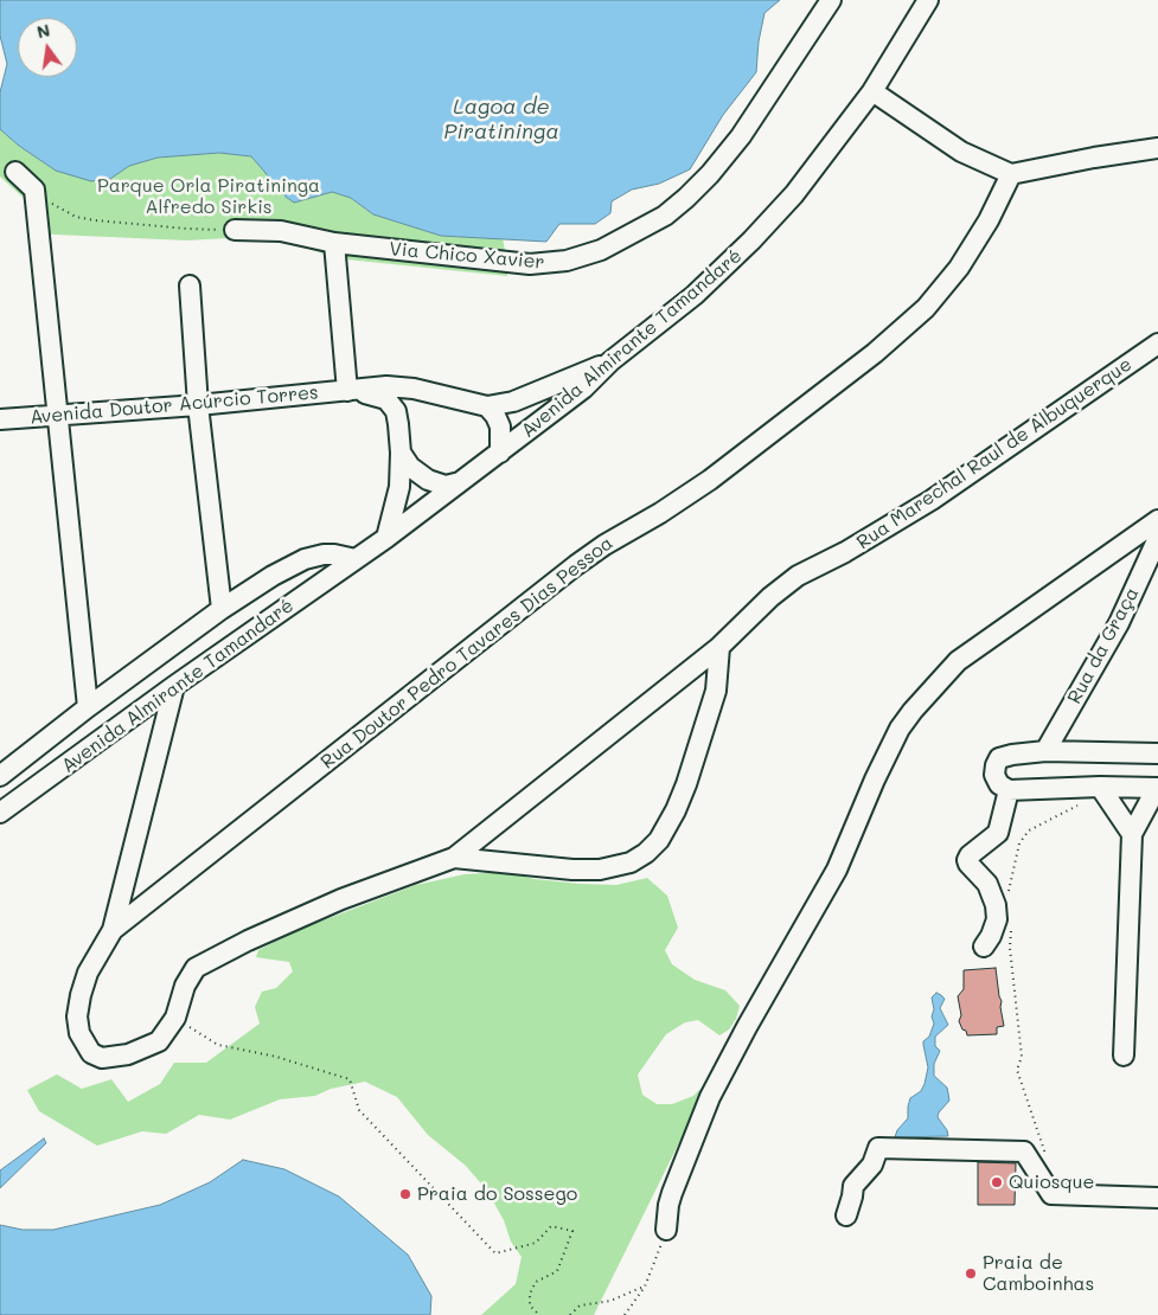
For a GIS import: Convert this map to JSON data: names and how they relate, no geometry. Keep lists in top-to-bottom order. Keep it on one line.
{"streets":{"street":["Via Chico Xavier","Avenida Almirante Tamandaré","Avenida Doutor Acúrcio Torres","Rua Marechal Raul de Albuquerque","Rua da Graça","Rua Doutor Pedro Tavares Dias Pessoa"]},"crossings":[["Avenida Almirante Tamandaré","Avenida Doutor Acúrcio Torres"],["Avenida Almirante Tamandaré","Rua Marechal Raul de Albuquerque"],["Rua Marechal Raul de Albuquerque","Rua Doutor Pedro Tavares Dias Pessoa"]],"water":["Lagoa de Piratininga"],"parks":["Parque Orla Piratininga Alfredo Sirkis"],"places":["Quiosque","Praia do Sossego","Praia de Camboinhas"],"north":"top"}
